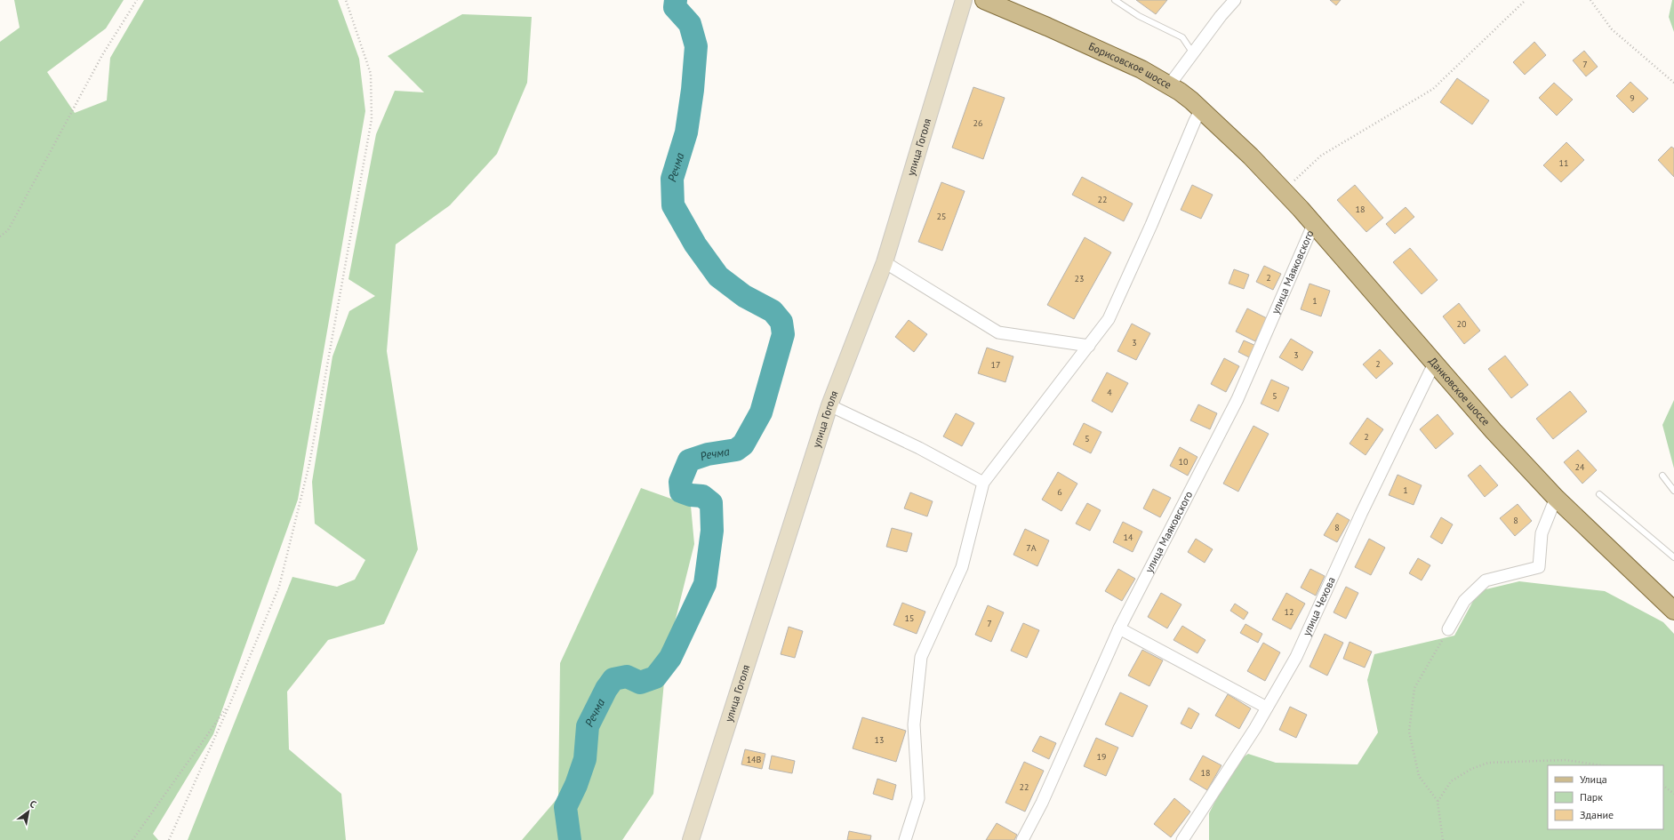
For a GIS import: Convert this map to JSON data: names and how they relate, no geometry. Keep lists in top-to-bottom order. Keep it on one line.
{"streets":{"main road":["Борисовское шоссе","Данковское шоссе"],"street":["улица Гоголя","улица Маяковского","улица Чехова"]},"crossings":[["Борисовское шоссе","Данковское шоссе"],["улица Маяковского","Данковское шоссе"],["Данковское шоссе","улица Чехова"]],"water":["Речма"],"house_numbers":["7","9","26","11","22","18","25","2","23","1","20","3","3","2","17","4","5","2","5","10","24","1","6","8","8","14","7А","12","15","7","13","19","14В","18","22"],"legend":["Улица","Парк","Здание"],"north":"top right"}
